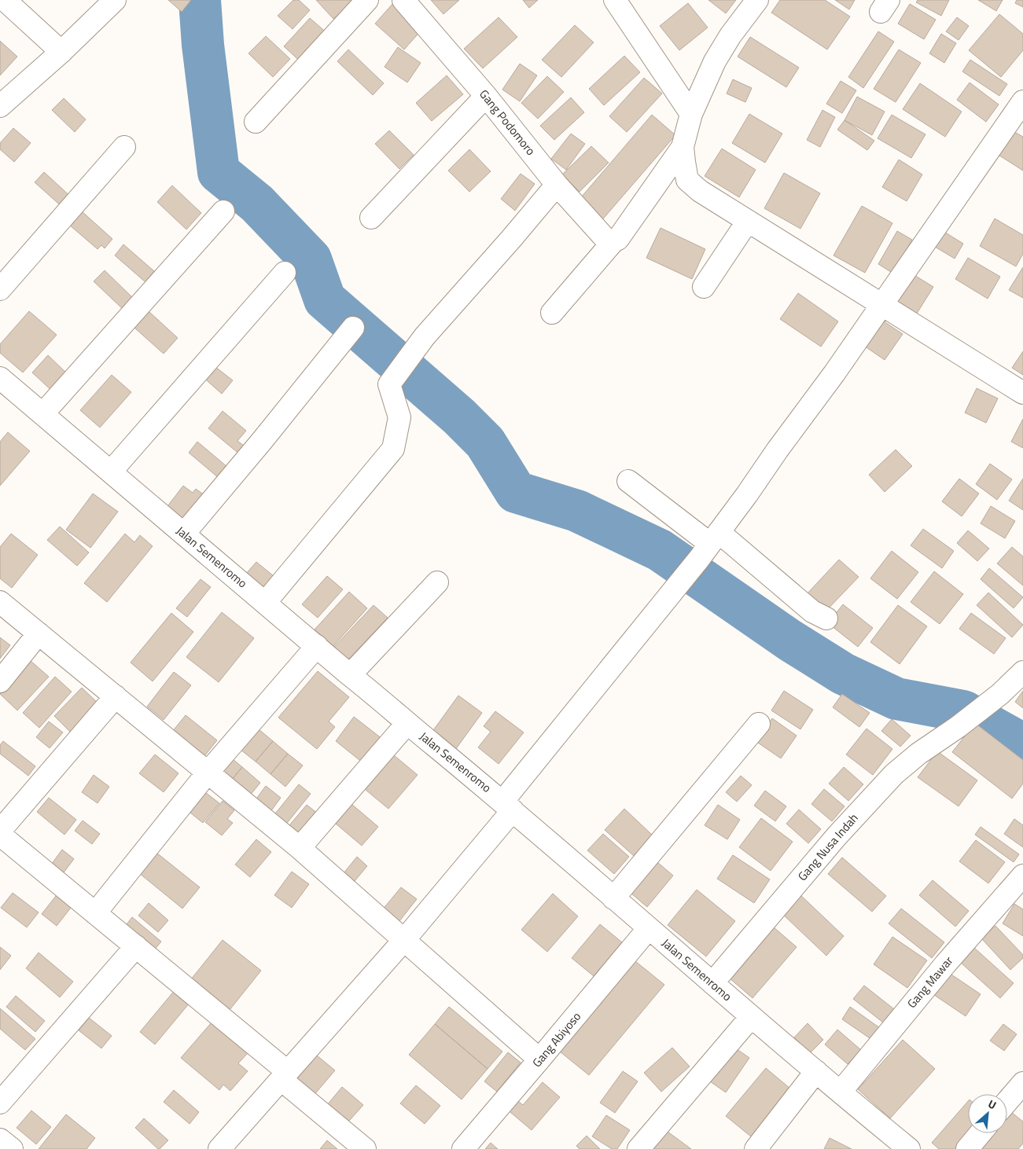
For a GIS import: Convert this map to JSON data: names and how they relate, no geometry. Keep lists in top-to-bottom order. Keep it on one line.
{"streets":{"street":["Gang Podomoro","Jalan Semenromo","Gang Nusa Indah","Gang Mawar","Gang Abiyoso"]},"crossings":[["Jalan Semenromo","Gang Nusa Indah"],["Jalan Semenromo","Gang Mawar"],["Jalan Semenromo","Gang Abiyoso"]],"north":"top right"}
